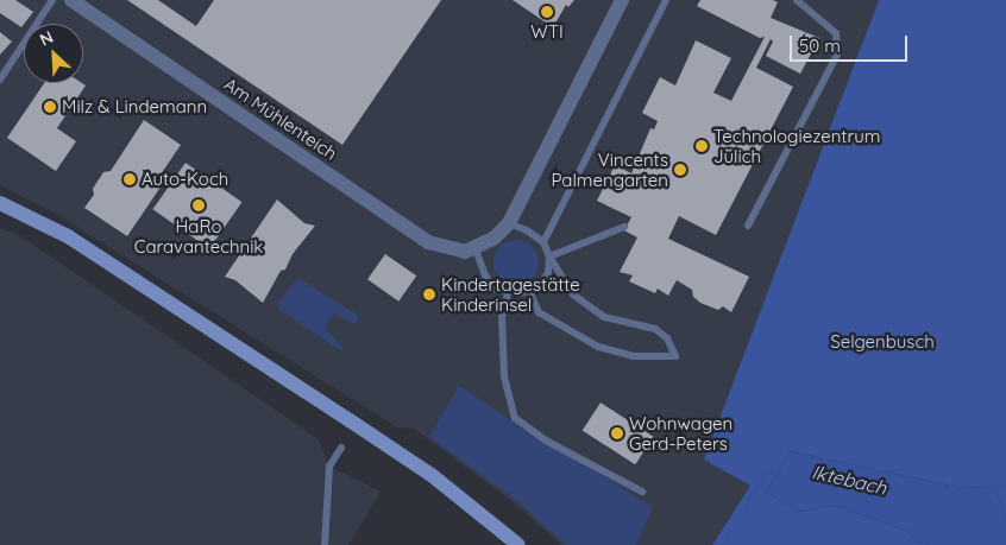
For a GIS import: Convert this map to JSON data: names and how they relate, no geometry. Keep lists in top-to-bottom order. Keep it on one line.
{"streets":{"street":["Am Mühlenteich"]},"water":["Iktebach"],"parks":["Selgenbusch"],"places":["WTI","Milz & Lindemann","Technologiezentrum Jülich","Vincents Palmengarten","Auto-Koch","HaRo Caravantechnik","Kindertagestätte Kinderinsel","Wohnwagen Gerd-Peters"],"scale_bar":"50 m","north":"top left"}
